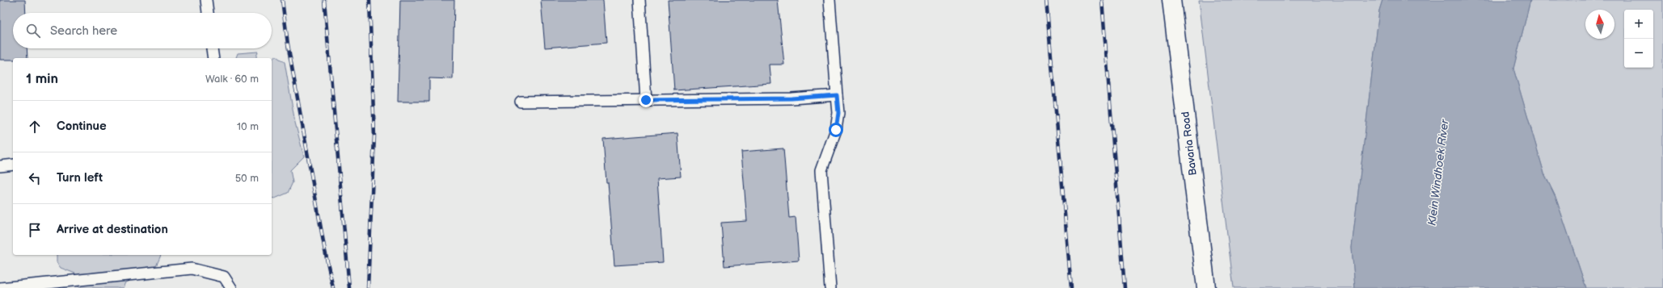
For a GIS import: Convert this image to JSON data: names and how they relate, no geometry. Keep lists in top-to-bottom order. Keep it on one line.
{"streets":{"street":["Bavaria Road"]},"water":["Klein Windhoek River"],"north":"top","page":{"map_buttons":["+","−"],"search":"Search here","heading":["1 min","Walk · 60 m"],"list":[["Continue","10 m"],["Turn left","50 m"],"Arrive at destination"]}}
